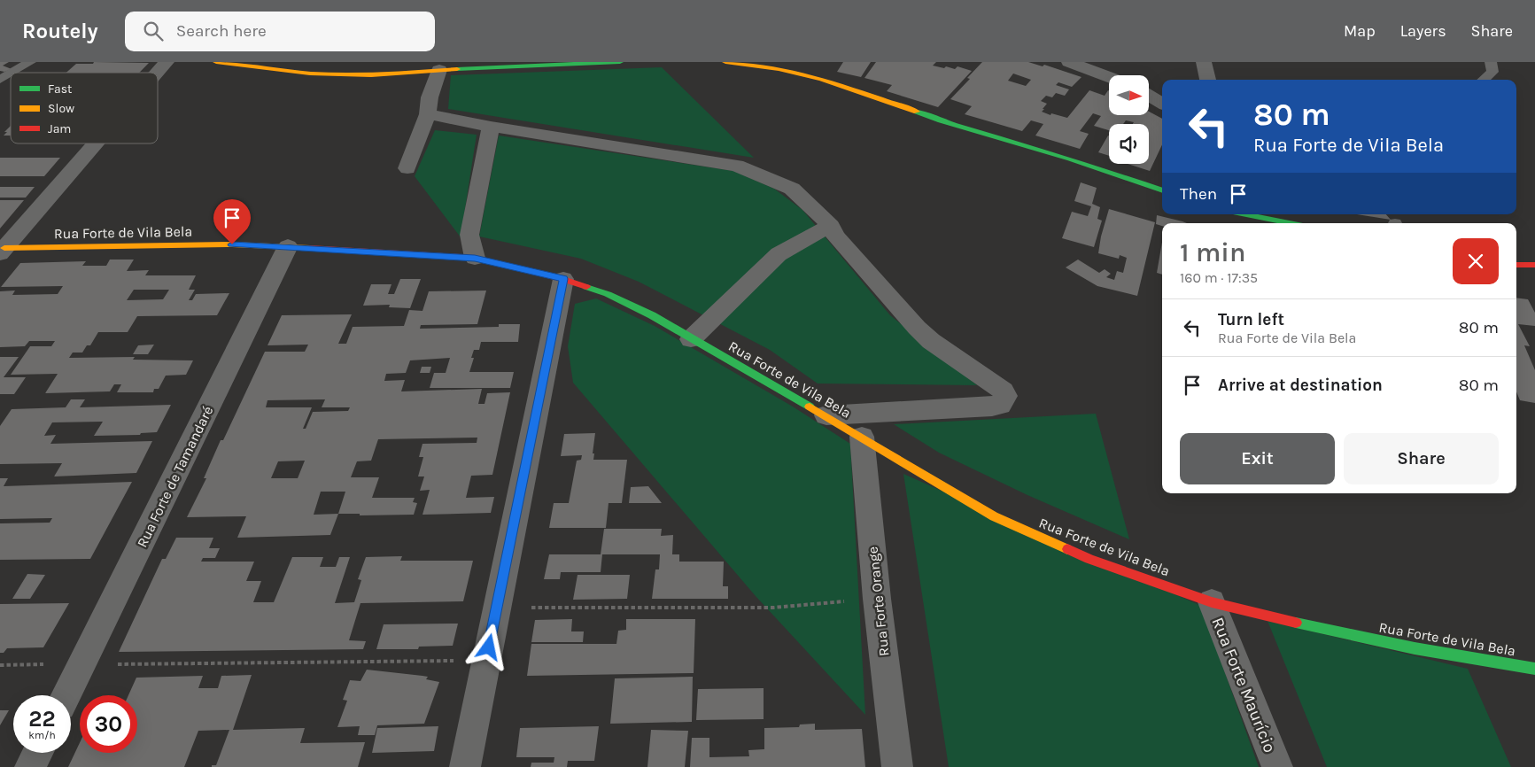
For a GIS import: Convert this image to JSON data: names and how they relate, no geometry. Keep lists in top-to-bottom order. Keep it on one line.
{"streets":{"street":["Rua Forte de Vila Bela","Rua Forte de Tamandaré","Rua Forte Orange","Rua Forte Maurício"]},"crossings":[["Rua Forte de Vila Bela","Rua Forte de Tamandaré"],["Rua Forte de Vila Bela","Rua Forte Orange"],["Rua Forte de Vila Bela","Rua Forte Maurício"]],"legend":["Fast","Slow","Jam"],"north":"right","page":{"header":"Routely","search":"Search here","nav":["Map","Layers","Share"],"turn":["80 m","Rua Forte de Vila Bela"],"then":"Then","heading":["1 min","160 m · 17:35"],"list":[{"name":"Turn left","note":"Rua Forte de Vila Bela","value":"80 m"},{"name":"Arrive at destination","value":"80 m"}],"buttons":["Exit","Share"],"speed":"22 km/h","limit":"30"}}
